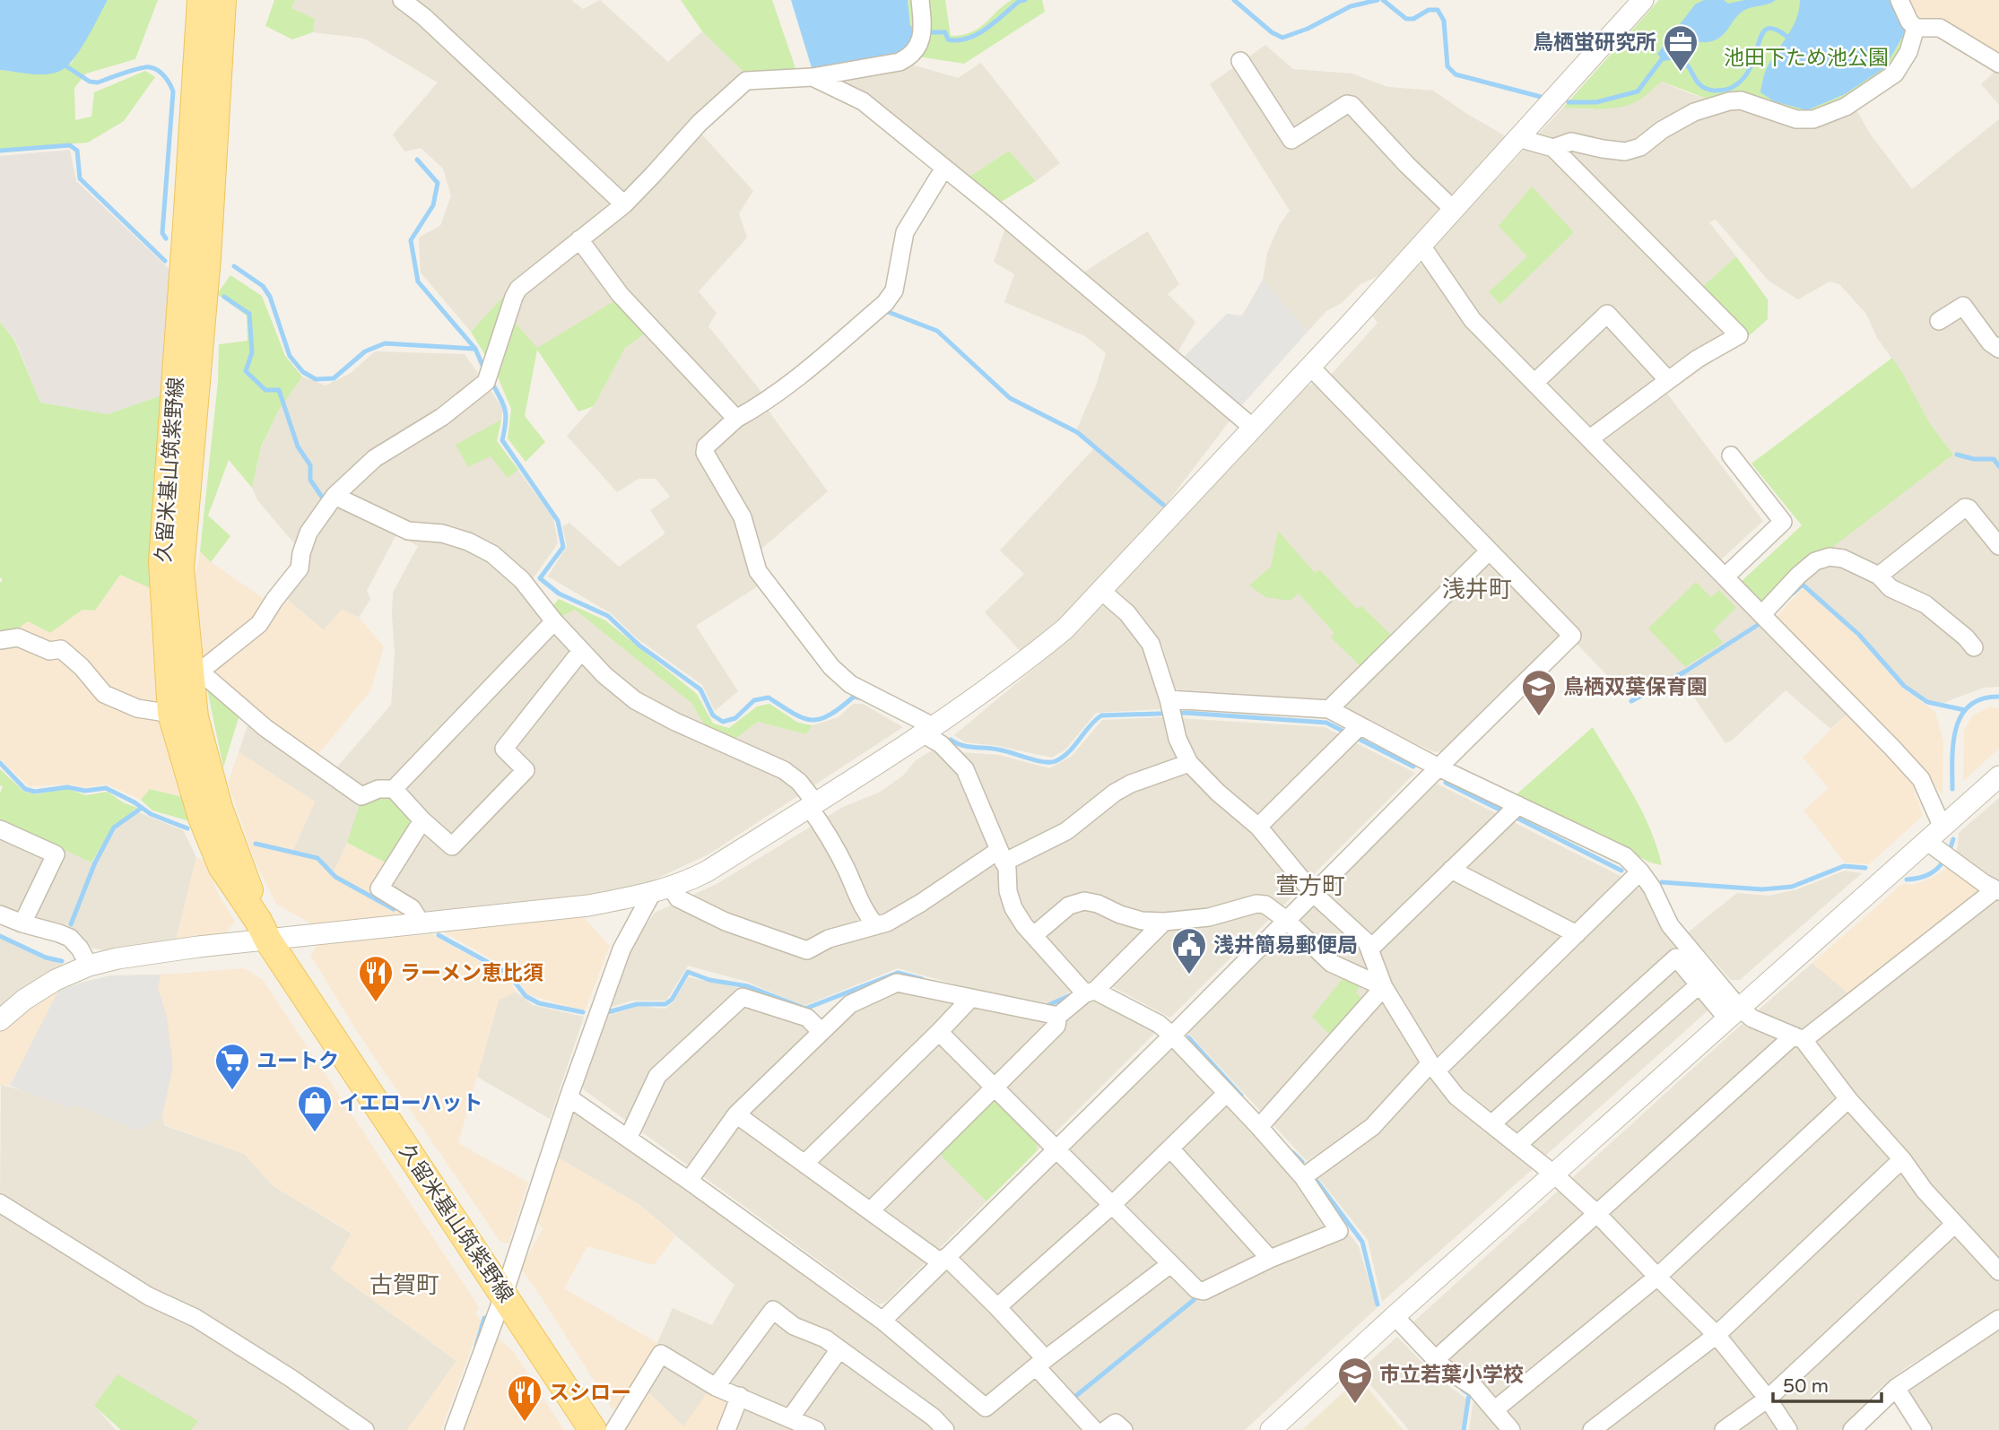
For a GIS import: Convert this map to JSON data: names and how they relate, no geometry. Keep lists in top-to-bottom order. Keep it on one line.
{"streets":{"main road":["久留米基山筑紫野線"]},"districts":["浅井町","萱方町","古賀町"],"parks":["池田下ため池公園"],"places":{"office":["鳥栖蛍研究所"],"school or university":["鳥栖双葉保育園","市立若葉小学校"],"public building":["浅井簡易郵便局"],"restaurant":["ラーメン恵比須","スシロー"],"supermarket":["ユートク"],"shop":["イエローハット"]},"scale_bar":"50 m"}
